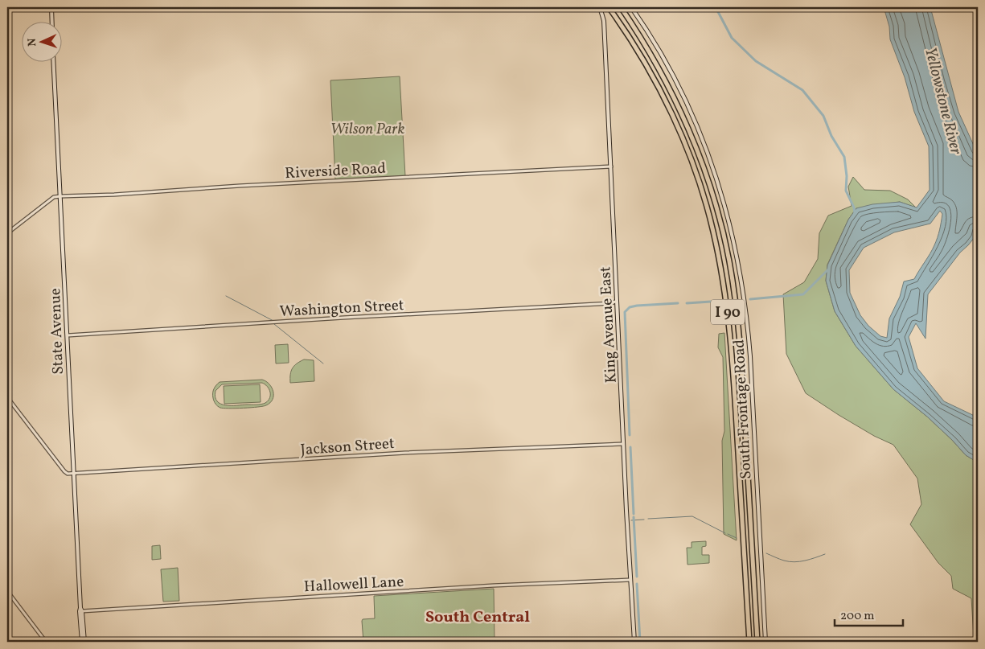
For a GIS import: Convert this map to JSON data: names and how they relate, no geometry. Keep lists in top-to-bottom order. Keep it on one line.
{"streets":{"highway":["I 90"],"main road":["King Avenue East","State Avenue","South Frontage Road"],"street":["Riverside Road","Washington Street","Jackson Street","Hallowell Lane"]},"crossings":[["Riverside Road","King Avenue East"],["Riverside Road","State Avenue"],["Washington Street","King Avenue East"],["Washington Street","State Avenue"],["King Avenue East","Jackson Street"],["King Avenue East","Hallowell Lane"],["State Avenue","Jackson Street"],["State Avenue","Hallowell Lane"]],"districts":["South Central"],"water":["Yellowstone River"],"parks":["Wilson Park"],"scale_bar":"200 m","north":"left"}
